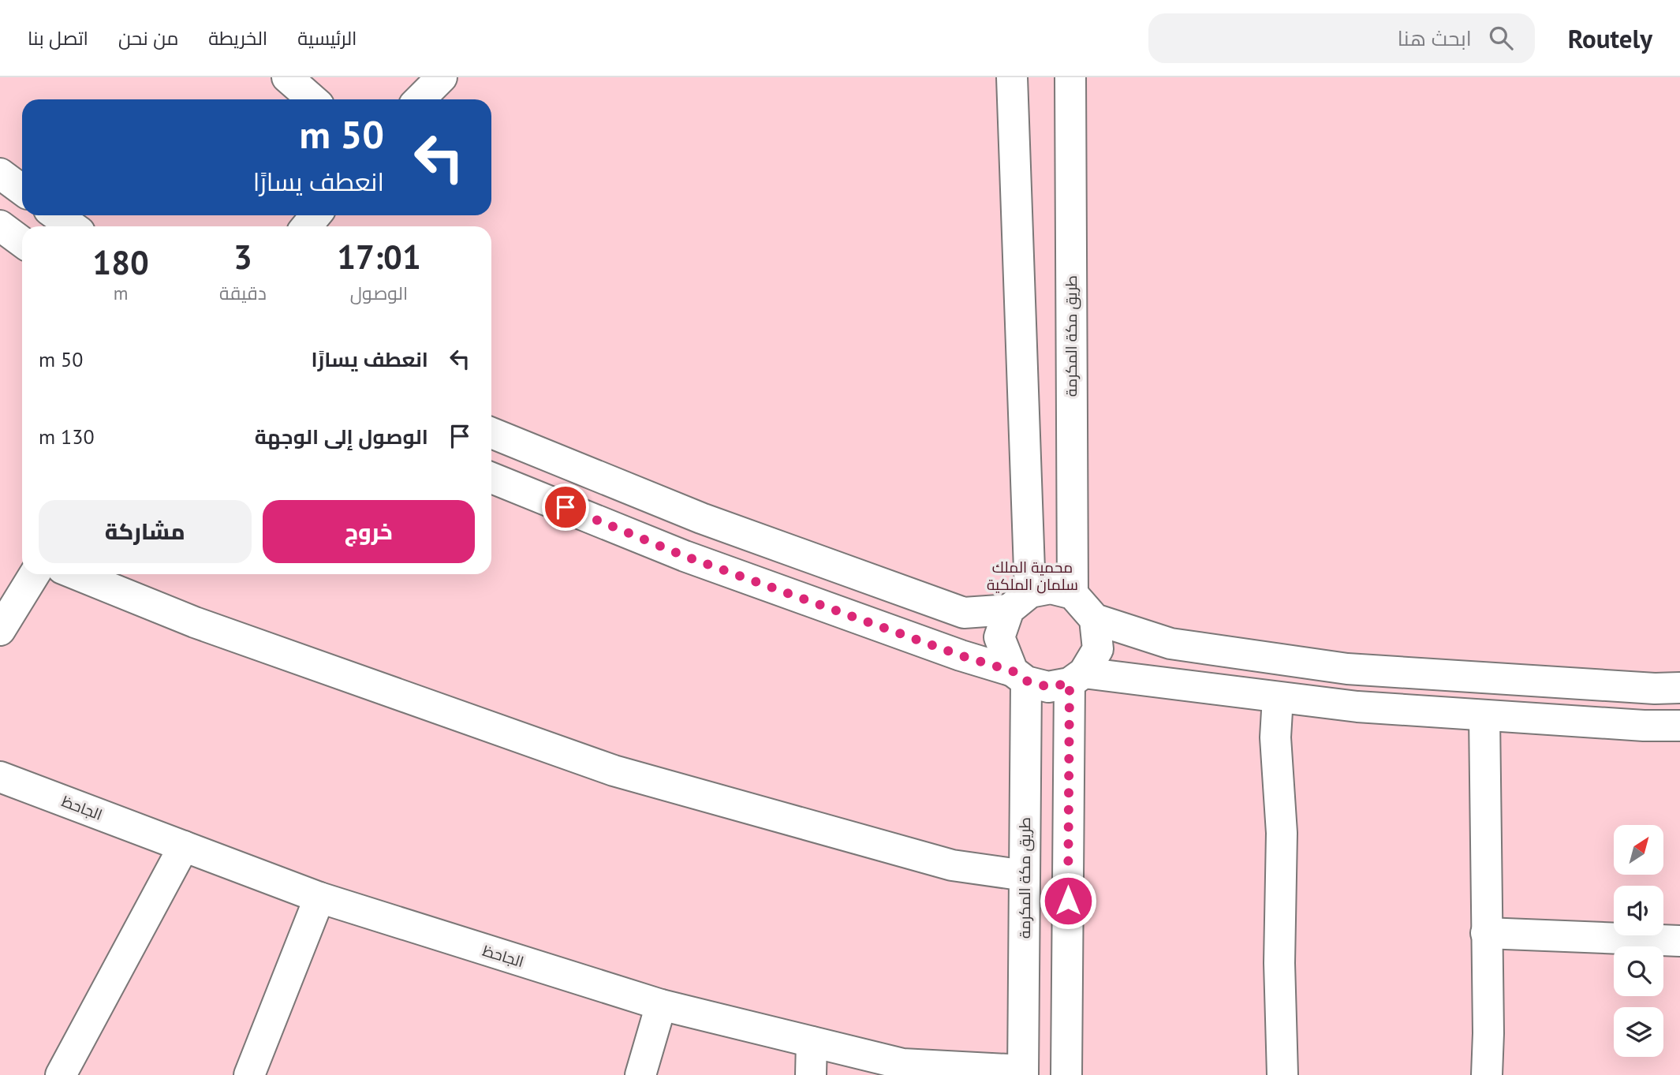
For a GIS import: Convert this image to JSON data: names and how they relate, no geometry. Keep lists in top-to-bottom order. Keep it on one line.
{"streets":{"street":["طريق مكة المكرمة","الجاحظ"]},"crossings":[["طريق مكة المكرمة","الجاحظ"]],"parks":["محمية الملك سلمان الملكية"],"north":"top right","page":{"header":"Routely","search":"ابحث هنا","nav":["الرئيسية","الخريطة","من نحن","اتصل بنا"],"turn":["50 m","انعطف يسارًا"],"eta":["17:01","الوصول","3","دقيقة","180","m"],"list":[{"name":"انعطف يسارًا","value":"50 m"},{"name":"الوصول إلى الوجهة","value":"130 m"}],"buttons":["خروج","مشاركة"]}}
